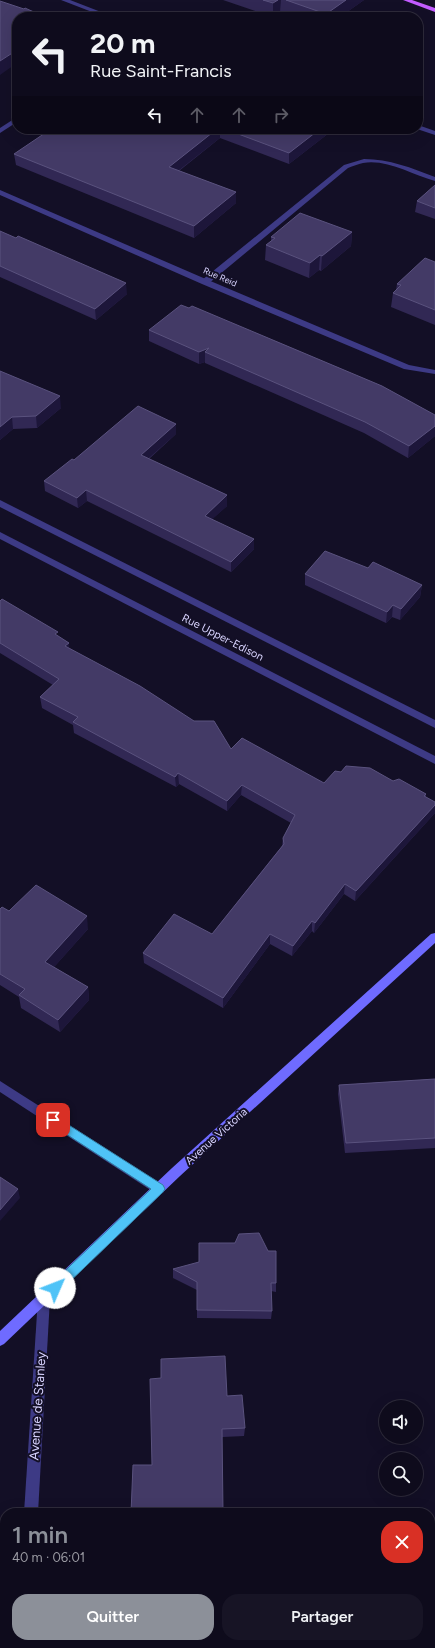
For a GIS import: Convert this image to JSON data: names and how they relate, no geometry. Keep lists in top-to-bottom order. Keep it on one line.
{"streets":{"street":["Rue Reid","Rue Upper-Edison","Avenue Victoria","Avenue de Stanley"]},"crossings":[["Avenue Victoria","Avenue de Stanley"]],"page":{"turn":["20 m","Rue Saint-Francis"],"heading":["1 min","40 m · 06:01"],"buttons":["Quitter","Partager"]}}
